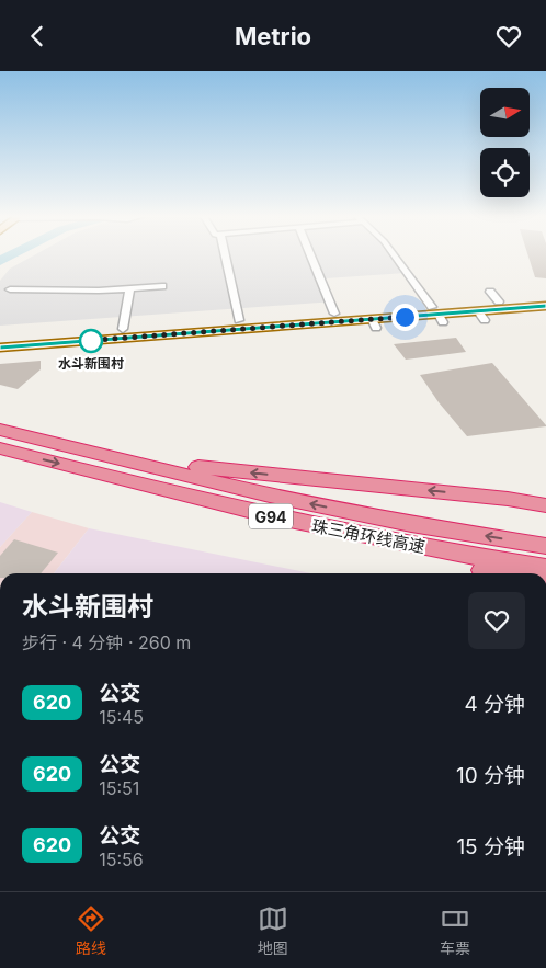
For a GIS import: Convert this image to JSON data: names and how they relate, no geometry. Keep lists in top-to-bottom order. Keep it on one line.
{"streets":{"highway":["G94","珠三角环线高速"]},"places":["水斗新围村"],"lines":["bus line 620"],"north":"right","page":{"header":"Metrio","heading":["水斗新围村","步行 · 4 分钟 · 260 m"],"list":[{"mark":"620","name":"公交","note":"15:45","value":"4 分钟"},{"mark":"620","name":"公交","note":"15:51","value":"10 分钟"},{"mark":"620","name":"公交","note":"15:56","value":"15 分钟"}],"tabs":["路线","地图","车票"]}}
